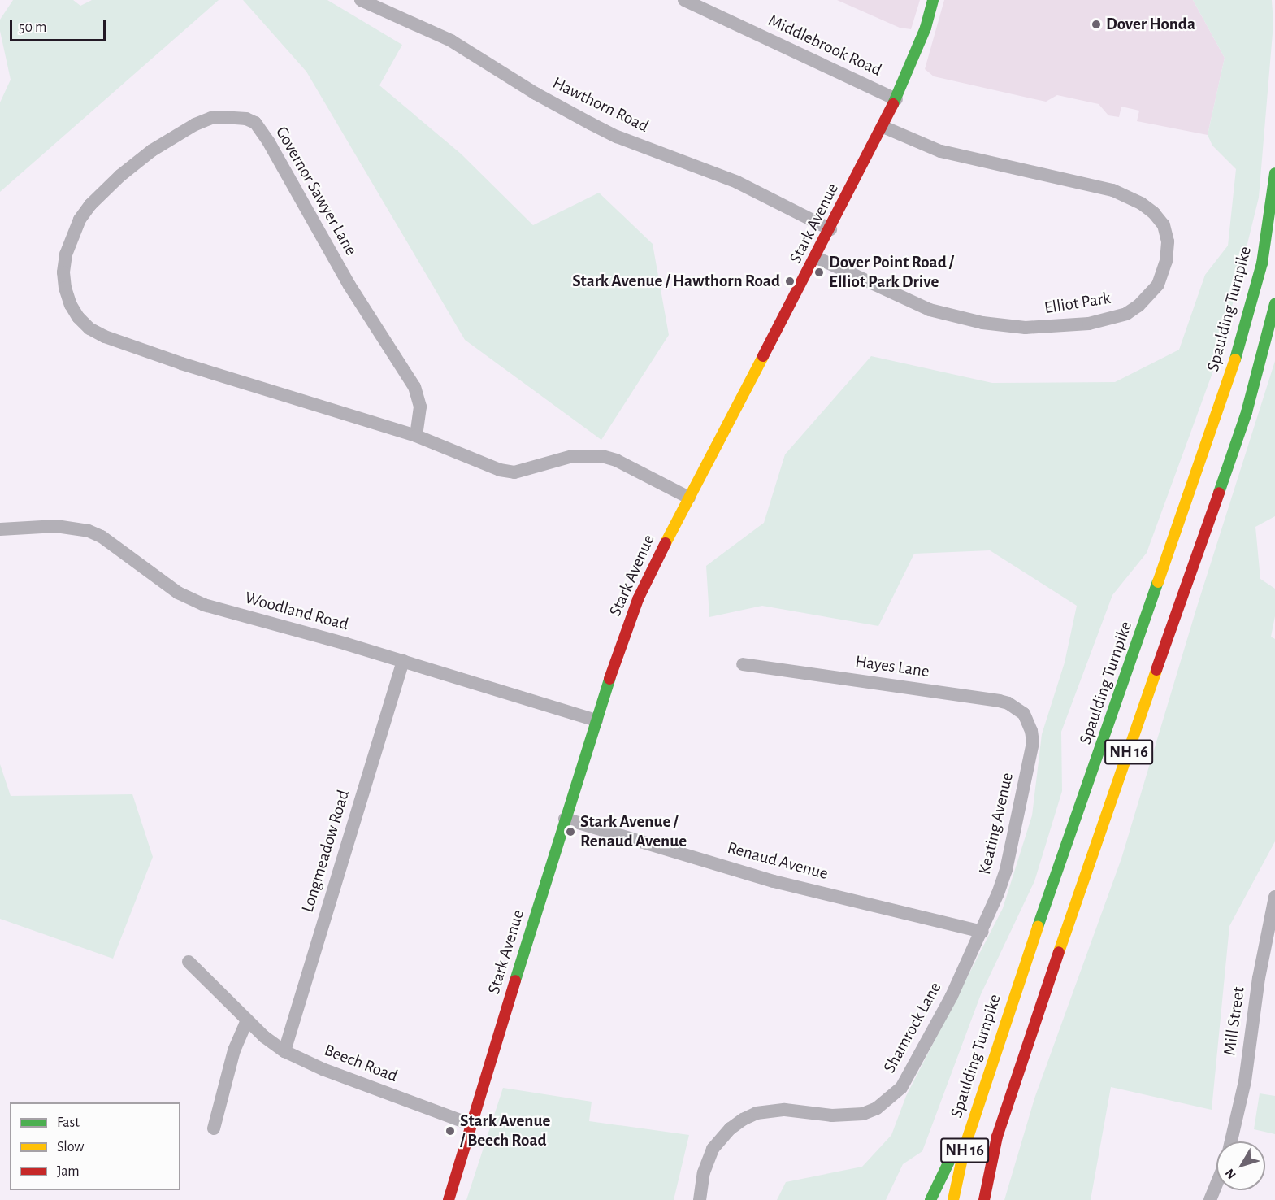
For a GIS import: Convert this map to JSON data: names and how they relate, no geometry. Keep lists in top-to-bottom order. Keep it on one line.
{"streets":{"main road":["Stark Avenue","Spaulding Turnpike","NH 16"],"street":["Middlebrook Road","Hawthorn Road","Governor Sawyer Lane","Elliot Park","Woodland Road","Hayes Lane","Keating Avenue","Longmeadow Road","Renaud Avenue","Mill Street","Shamrock Lane","Beech Road"]},"crossings":[["Middlebrook Road","Stark Avenue"],["Hawthorn Road","Stark Avenue"],["Governor Sawyer Lane","Stark Avenue"],["Stark Avenue","Elliot Park"],["Stark Avenue","Woodland Road"],["Stark Avenue","Renaud Avenue"],["Stark Avenue","Beech Road"],["Woodland Road","Longmeadow Road"],["Hayes Lane","Keating Avenue"],["Keating Avenue","Renaud Avenue"],["Keating Avenue","Shamrock Lane"],["Longmeadow Road","Beech Road"],["Renaud Avenue","Shamrock Lane"]],"places":["Dover Honda","Dover Point Road / Elliot Park Drive","Stark Avenue / Hawthorn Road","Stark Avenue / Renaud Avenue","Stark Avenue / Beech Road"],"legend":["Fast","Slow","Jam"],"scale_bar":"50 m","north":"bottom left"}
